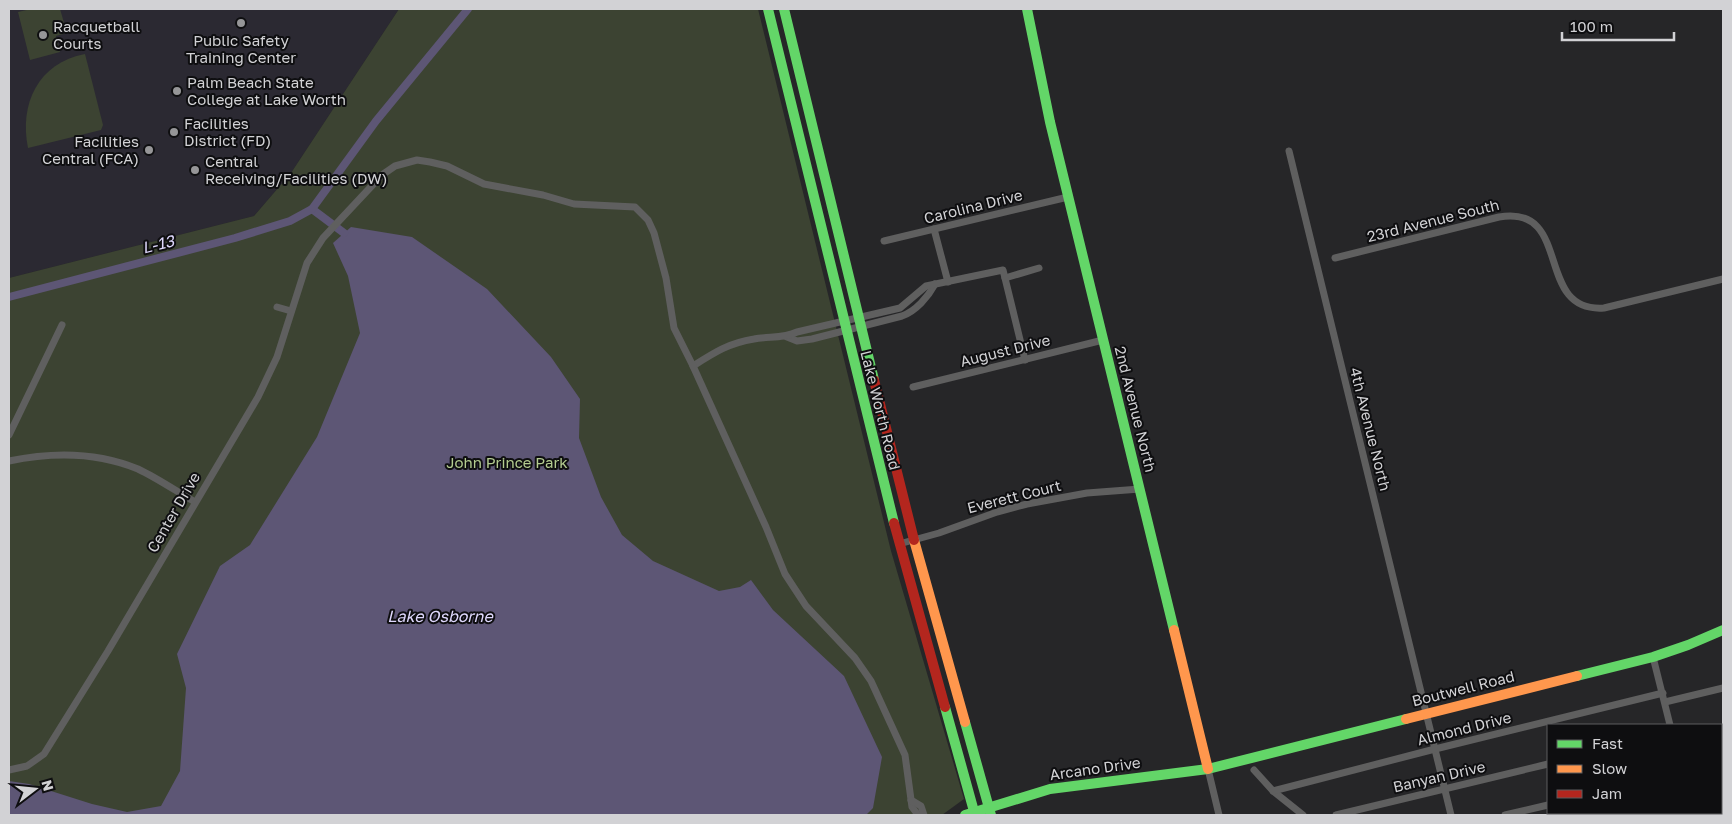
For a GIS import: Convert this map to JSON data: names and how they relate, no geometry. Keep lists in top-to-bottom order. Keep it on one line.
{"streets":{"main road":["2nd Avenue North","Lake Worth Road","Boutwell Road","Arcano Drive"],"street":["Carolina Drive","23rd Avenue South","August Drive","4th Avenue North","Everett Court","Center Drive","Almond Drive","Banyan Drive"]},"crossings":[["Carolina Drive","2nd Avenue North"],["August Drive","2nd Avenue North"],["2nd Avenue North","Everett Court"],["2nd Avenue North","Boutwell Road"],["2nd Avenue North","Arcano Drive"],["Lake Worth Road","Everett Court"],["Lake Worth Road","Arcano Drive"],["4th Avenue North","Boutwell Road"],["4th Avenue North","Almond Drive"],["4th Avenue North","Banyan Drive"],["Boutwell Road","Arcano Drive"]],"water":["L-13","Lake Osborne"],"parks":["John Prince Park"],"places":["Public Safety Training Center","Racquetball Courts","Palm Beach State College at Lake Worth","Facilities District (FD)","Facilities Central (FCA)","Central Receiving/Facilities (DW)"],"legend":["Fast","Slow","Jam"],"scale_bar":"100 m","north":"right"}
